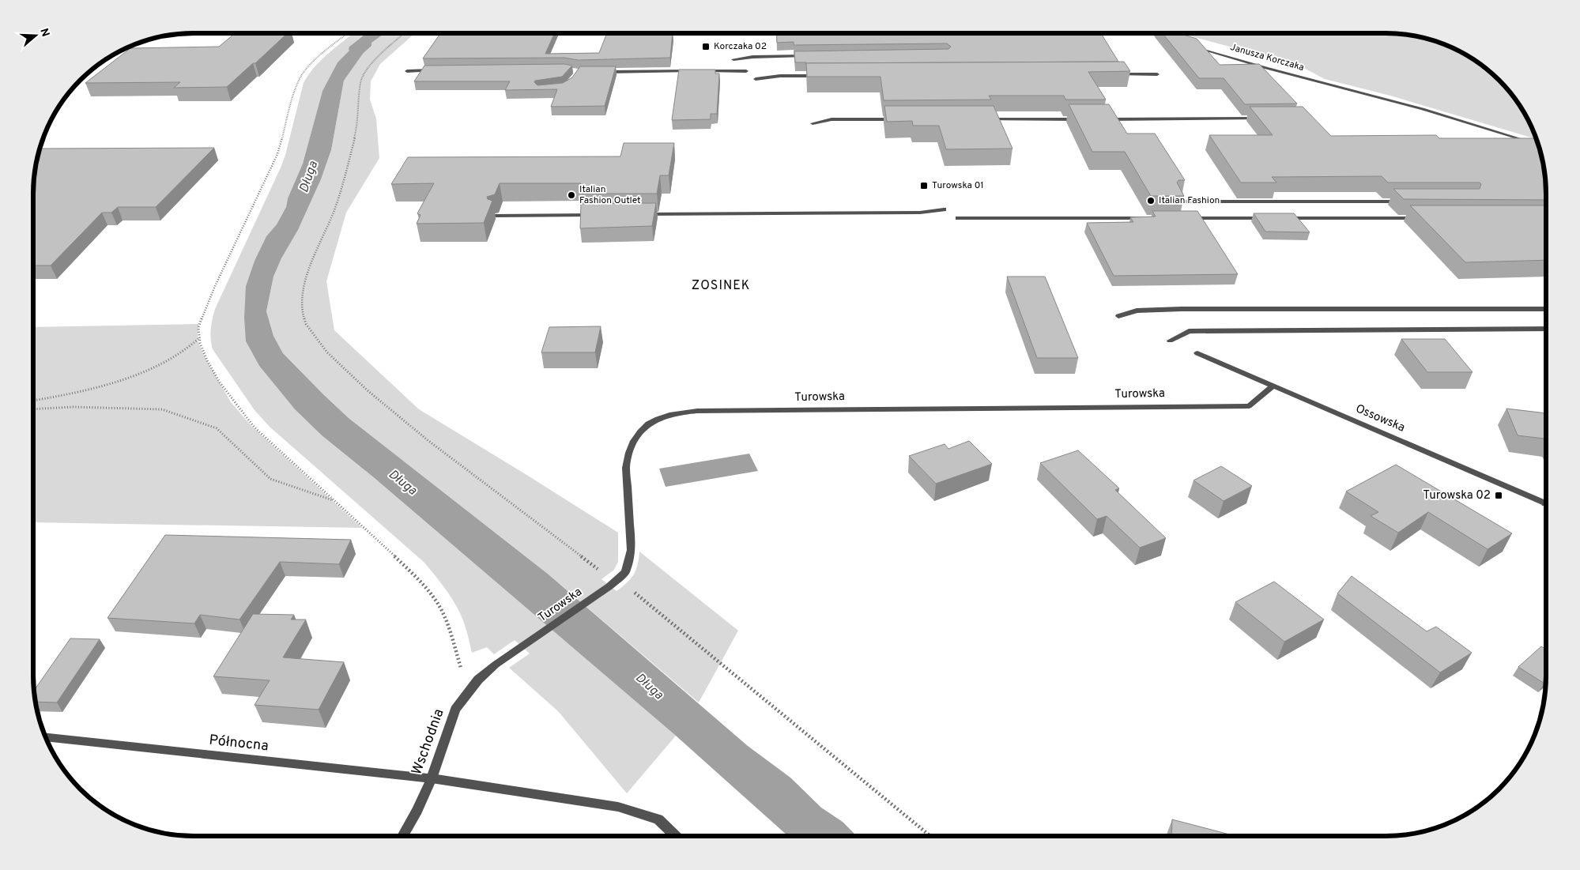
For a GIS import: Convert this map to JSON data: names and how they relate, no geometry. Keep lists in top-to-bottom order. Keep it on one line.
{"streets":{"street":["Janusza Korczaka","Turowska","Ossowska","Wschodnia","Północna"]},"crossings":[["Turowska","Ossowska"],["Turowska","Wschodnia"],["Wschodnia","Północna"]],"districts":["ZOSINEK"],"water":["Długa"],"places":{"transit":["Korczaka 02","Turowska 01","Turowska 02"],"other":["Italian Fashion Outlet","Italian Fashion"]},"north":"right"}
